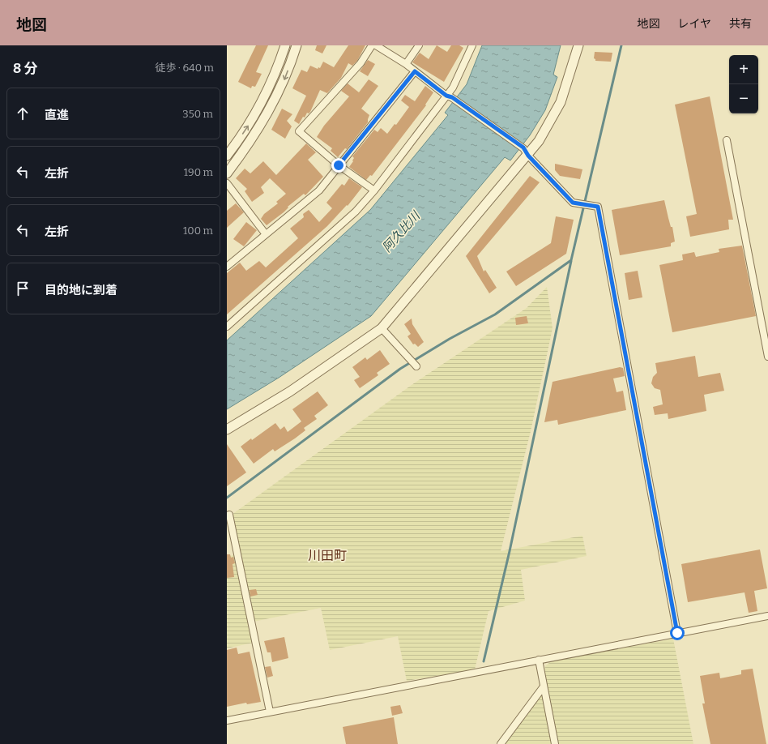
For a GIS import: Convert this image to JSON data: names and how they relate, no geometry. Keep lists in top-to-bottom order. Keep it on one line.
{"districts":["川田町"],"water":["阿久比川"],"page":{"header":"地図","nav":["地図","レイヤ","共有"],"heading":["8 分","徒歩 · 640 m"],"map_buttons":["+","−"],"list":[["直進","350 m"],["左折","190 m"],["左折","100 m"],"目的地に到着"]}}
